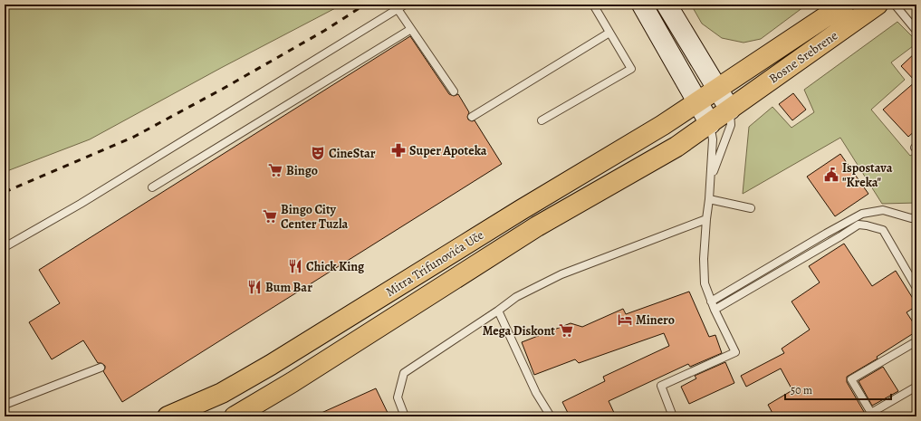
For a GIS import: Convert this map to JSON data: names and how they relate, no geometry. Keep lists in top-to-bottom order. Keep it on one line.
{"streets":{"main road":["Bosne Srebrene","Mitra Trifunovića Uče"]},"crossings":[["Bosne Srebrene","Mitra Trifunovića Uče"]],"places":{"pharmacy":["Super Apoteka"],"theatre":["CineStar"],"supermarket":["Bingo","Bingo City Center Tuzla","Mega Diskont"],"public building":["Ispostava \"Kreka\""],"restaurant":["Chick King","Bum Bar"],"hotel":["Minero"]},"scale_bar":"50 m"}
